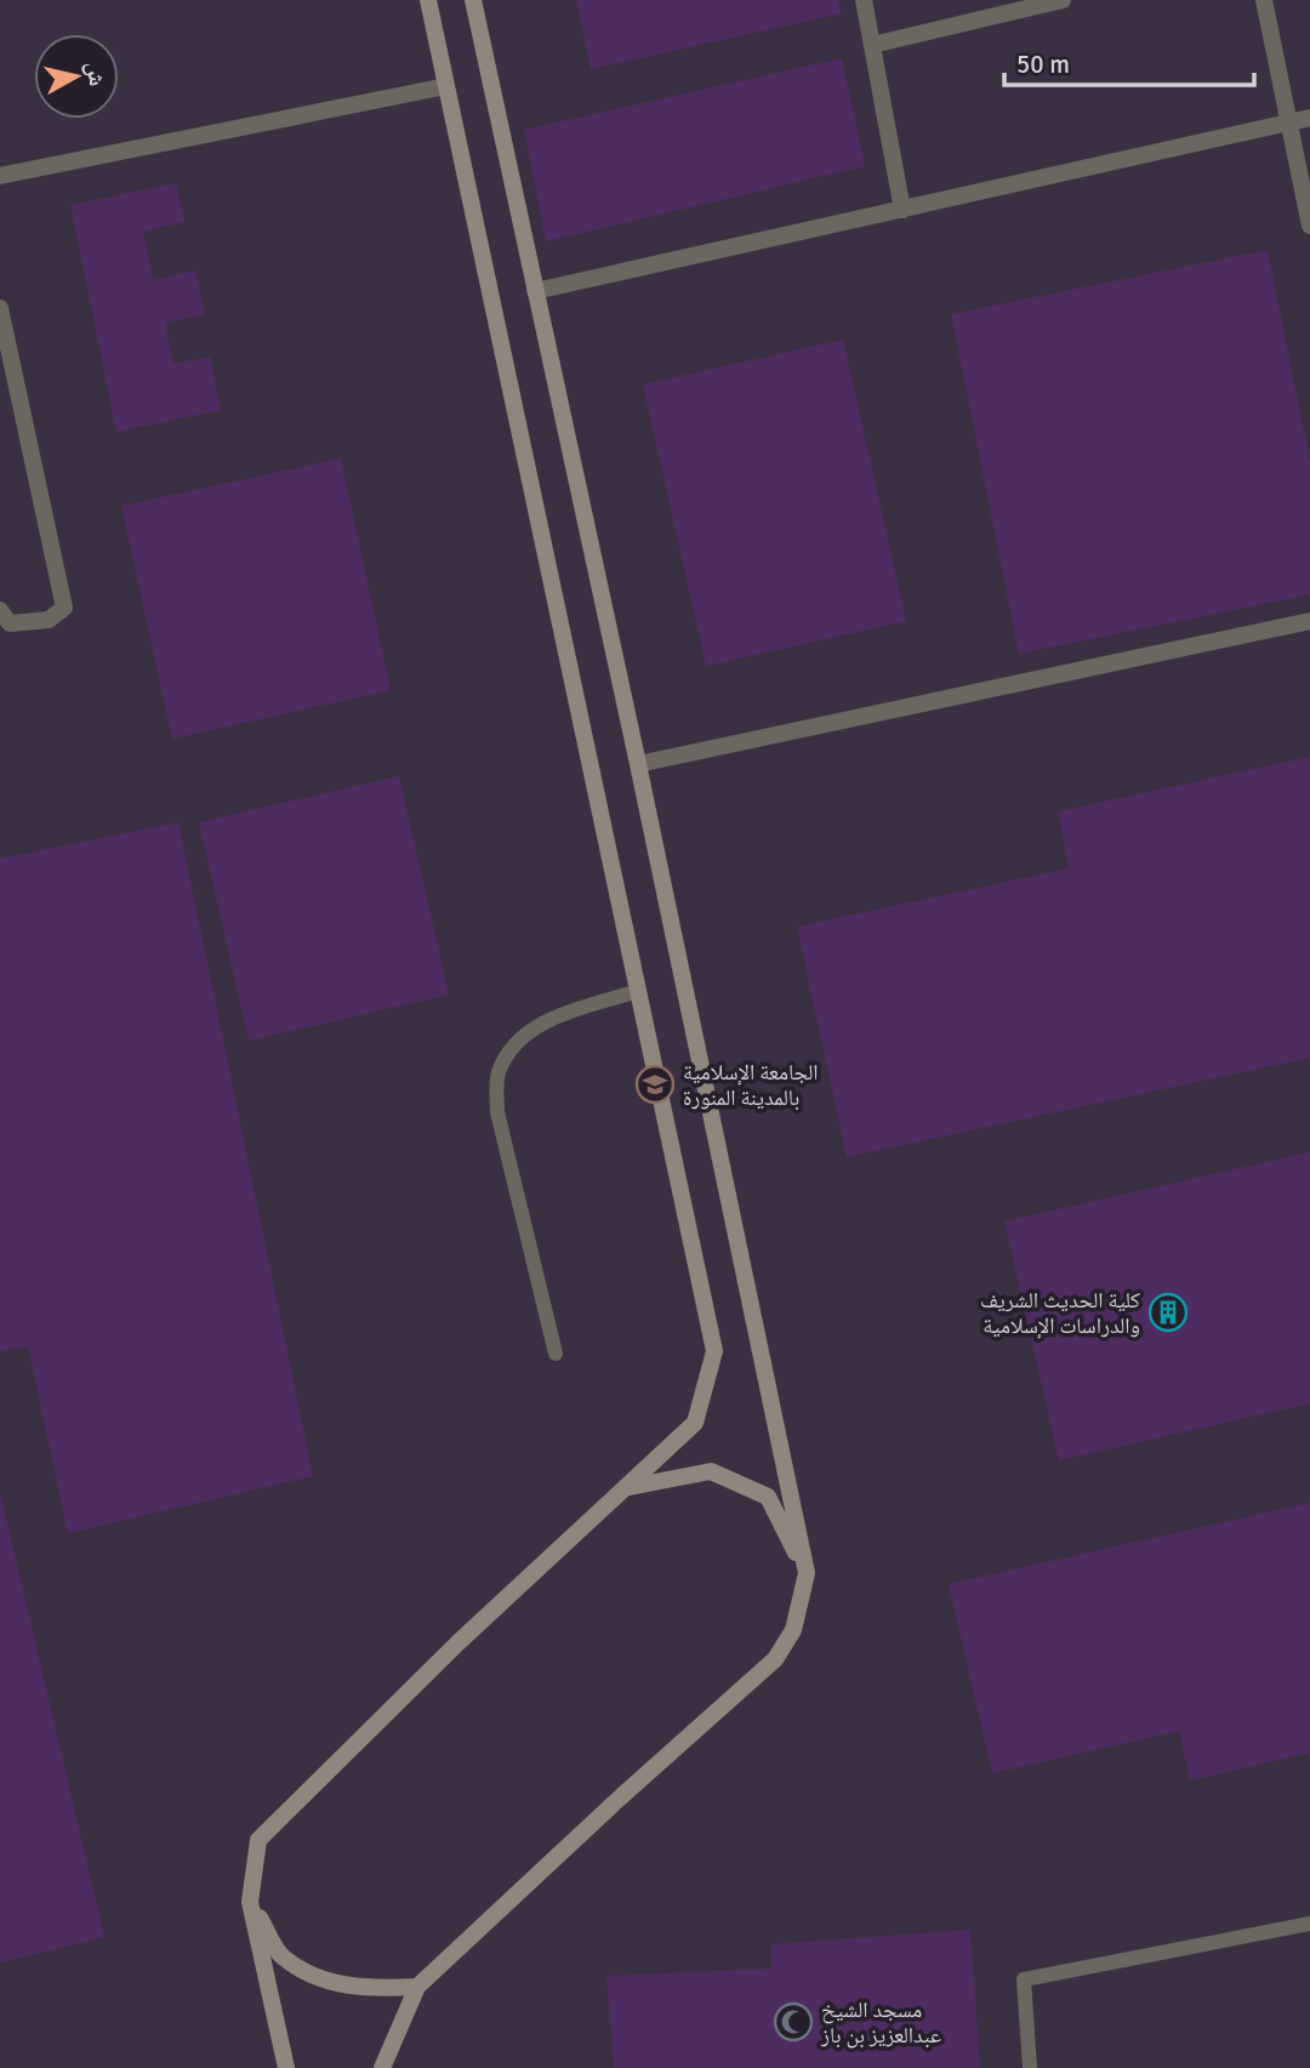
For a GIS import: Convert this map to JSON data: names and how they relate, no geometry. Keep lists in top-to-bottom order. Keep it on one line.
{"places":{"school or university":["الجامعة الإسلامية بالمدينة المنورة"],"building":["كلية الحديث الشريف والدراسات الإسلامية"],"mosque":["مسجد الشيخ عبدالعزيز بن باز"]},"scale_bar":"50 m","north":"right"}
